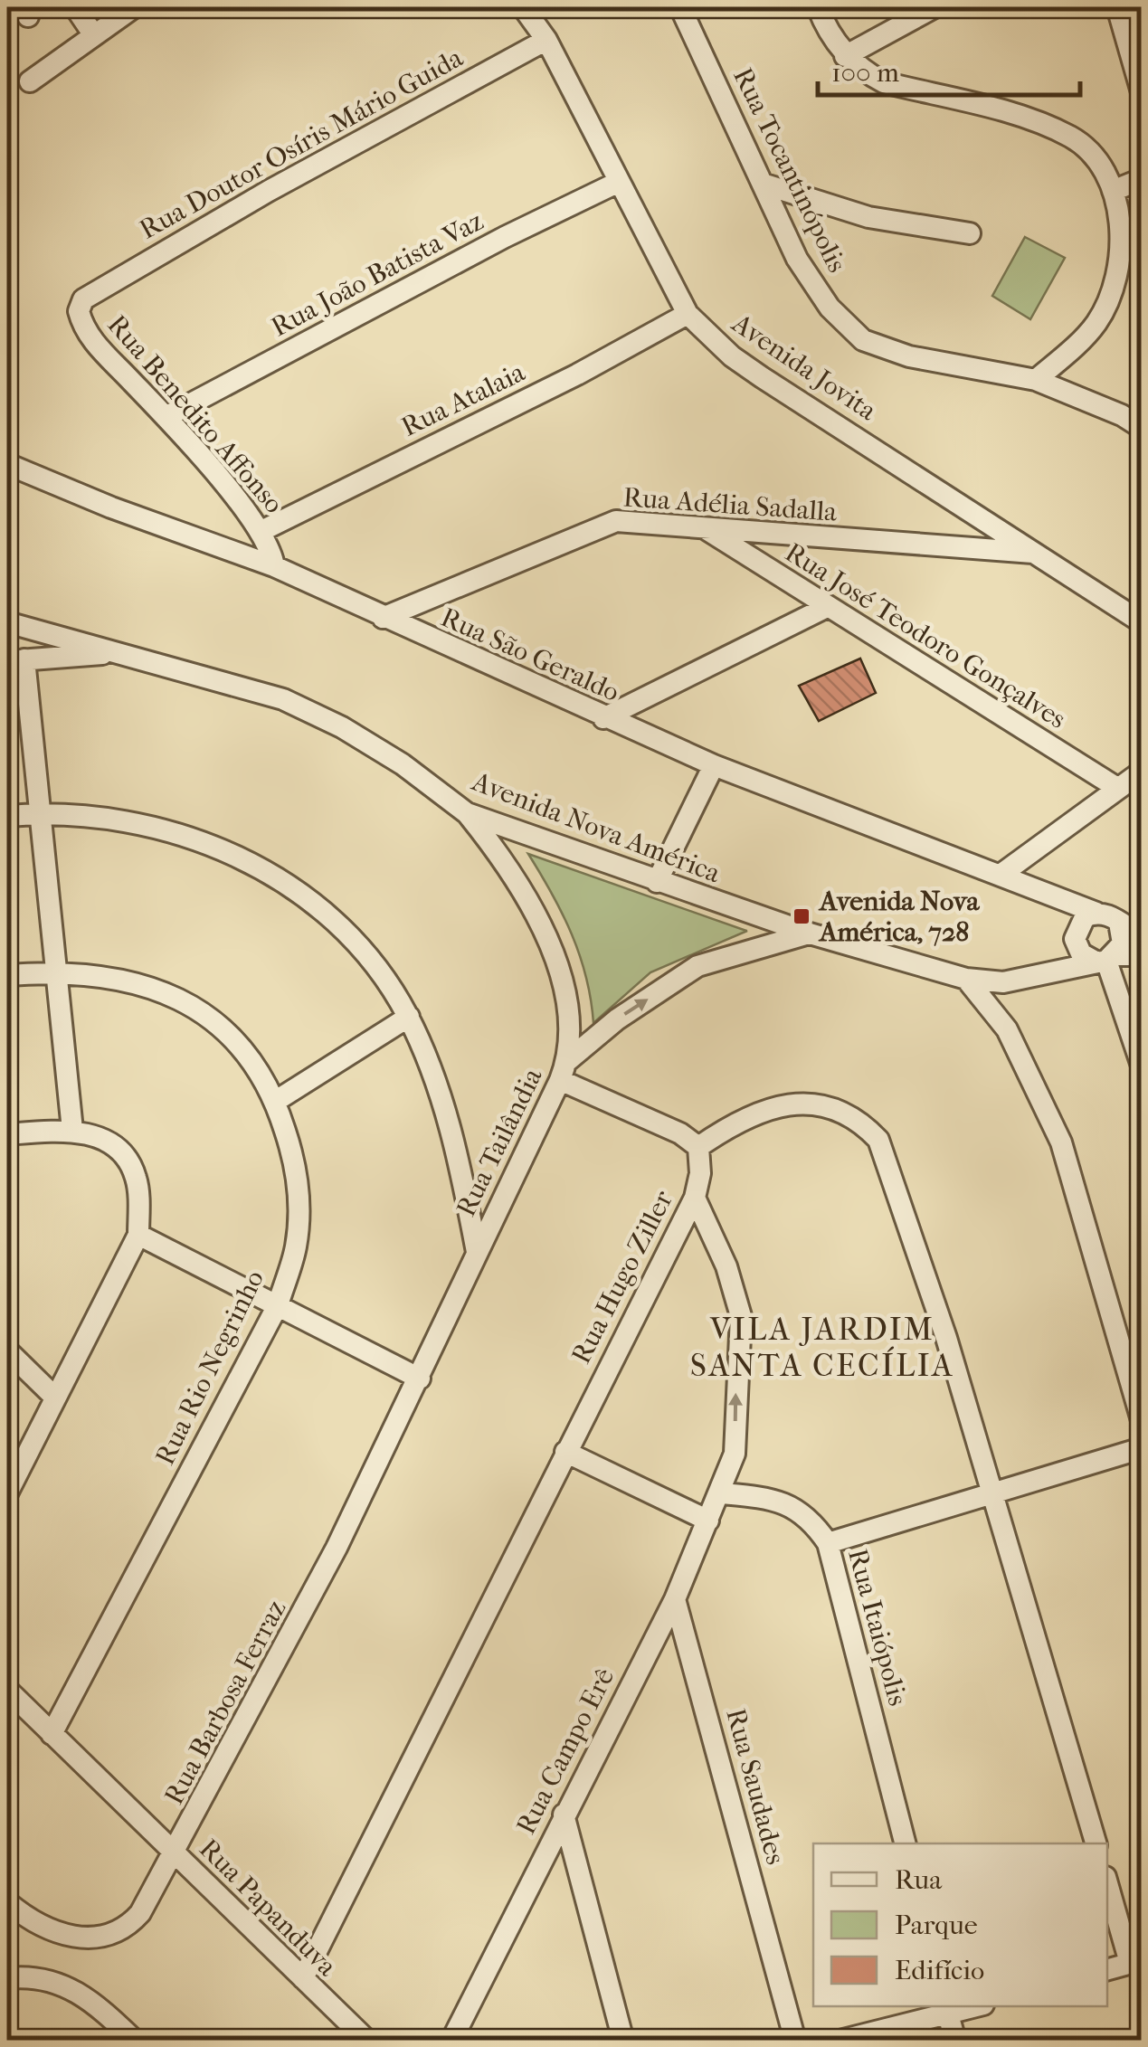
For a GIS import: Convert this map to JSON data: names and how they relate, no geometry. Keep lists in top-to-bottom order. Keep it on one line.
{"streets":{"street":["Rua Doutor Osíris Mário Guida","Rua Tocantinópolis","Rua João Batista Vaz","Avenida Jovita","Rua Atalaia","Rua Benedito Affonso","Rua Adélia Sadalla","Rua José Teodoro Gonçalves","Rua São Geraldo","Avenida Nova América","Rua Tailândia","Rua Hugo Ziller","Rua Rio Negrinho","Rua Itaiópolis","Rua Barbosa Ferraz","Rua Campo Erê","Rua Saudades","Rua Papanduva"]},"crossings":[["Rua Doutor Osíris Mário Guida","Avenida Jovita"],["Rua Doutor Osíris Mário Guida","Rua Benedito Affonso"],["Rua João Batista Vaz","Avenida Jovita"],["Rua João Batista Vaz","Rua Benedito Affonso"],["Avenida Jovita","Rua Atalaia"],["Avenida Jovita","Rua Adélia Sadalla"],["Rua Atalaia","Rua Benedito Affonso"],["Rua Benedito Affonso","Rua São Geraldo"],["Rua Adélia Sadalla","Rua José Teodoro Gonçalves"],["Rua Adélia Sadalla","Rua São Geraldo"],["Rua São Geraldo","Avenida Nova América"],["Avenida Nova América","Rua Tailândia"],["Rua Tailândia","Rua Barbosa Ferraz"],["Rua Hugo Ziller","Rua Campo Erê"],["Rua Hugo Ziller","Rua Papanduva"],["Rua Rio Negrinho","Rua Papanduva"],["Rua Itaiópolis","Rua Campo Erê"],["Rua Barbosa Ferraz","Rua Papanduva"],["Rua Campo Erê","Rua Saudades"]],"districts":["VILA JARDIM SANTA CECÍLIA"],"places":{"transit":["Avenida Nova América, 728"]},"legend":["Rua","Parque","Edifício"],"scale_bar":"100 m"}
